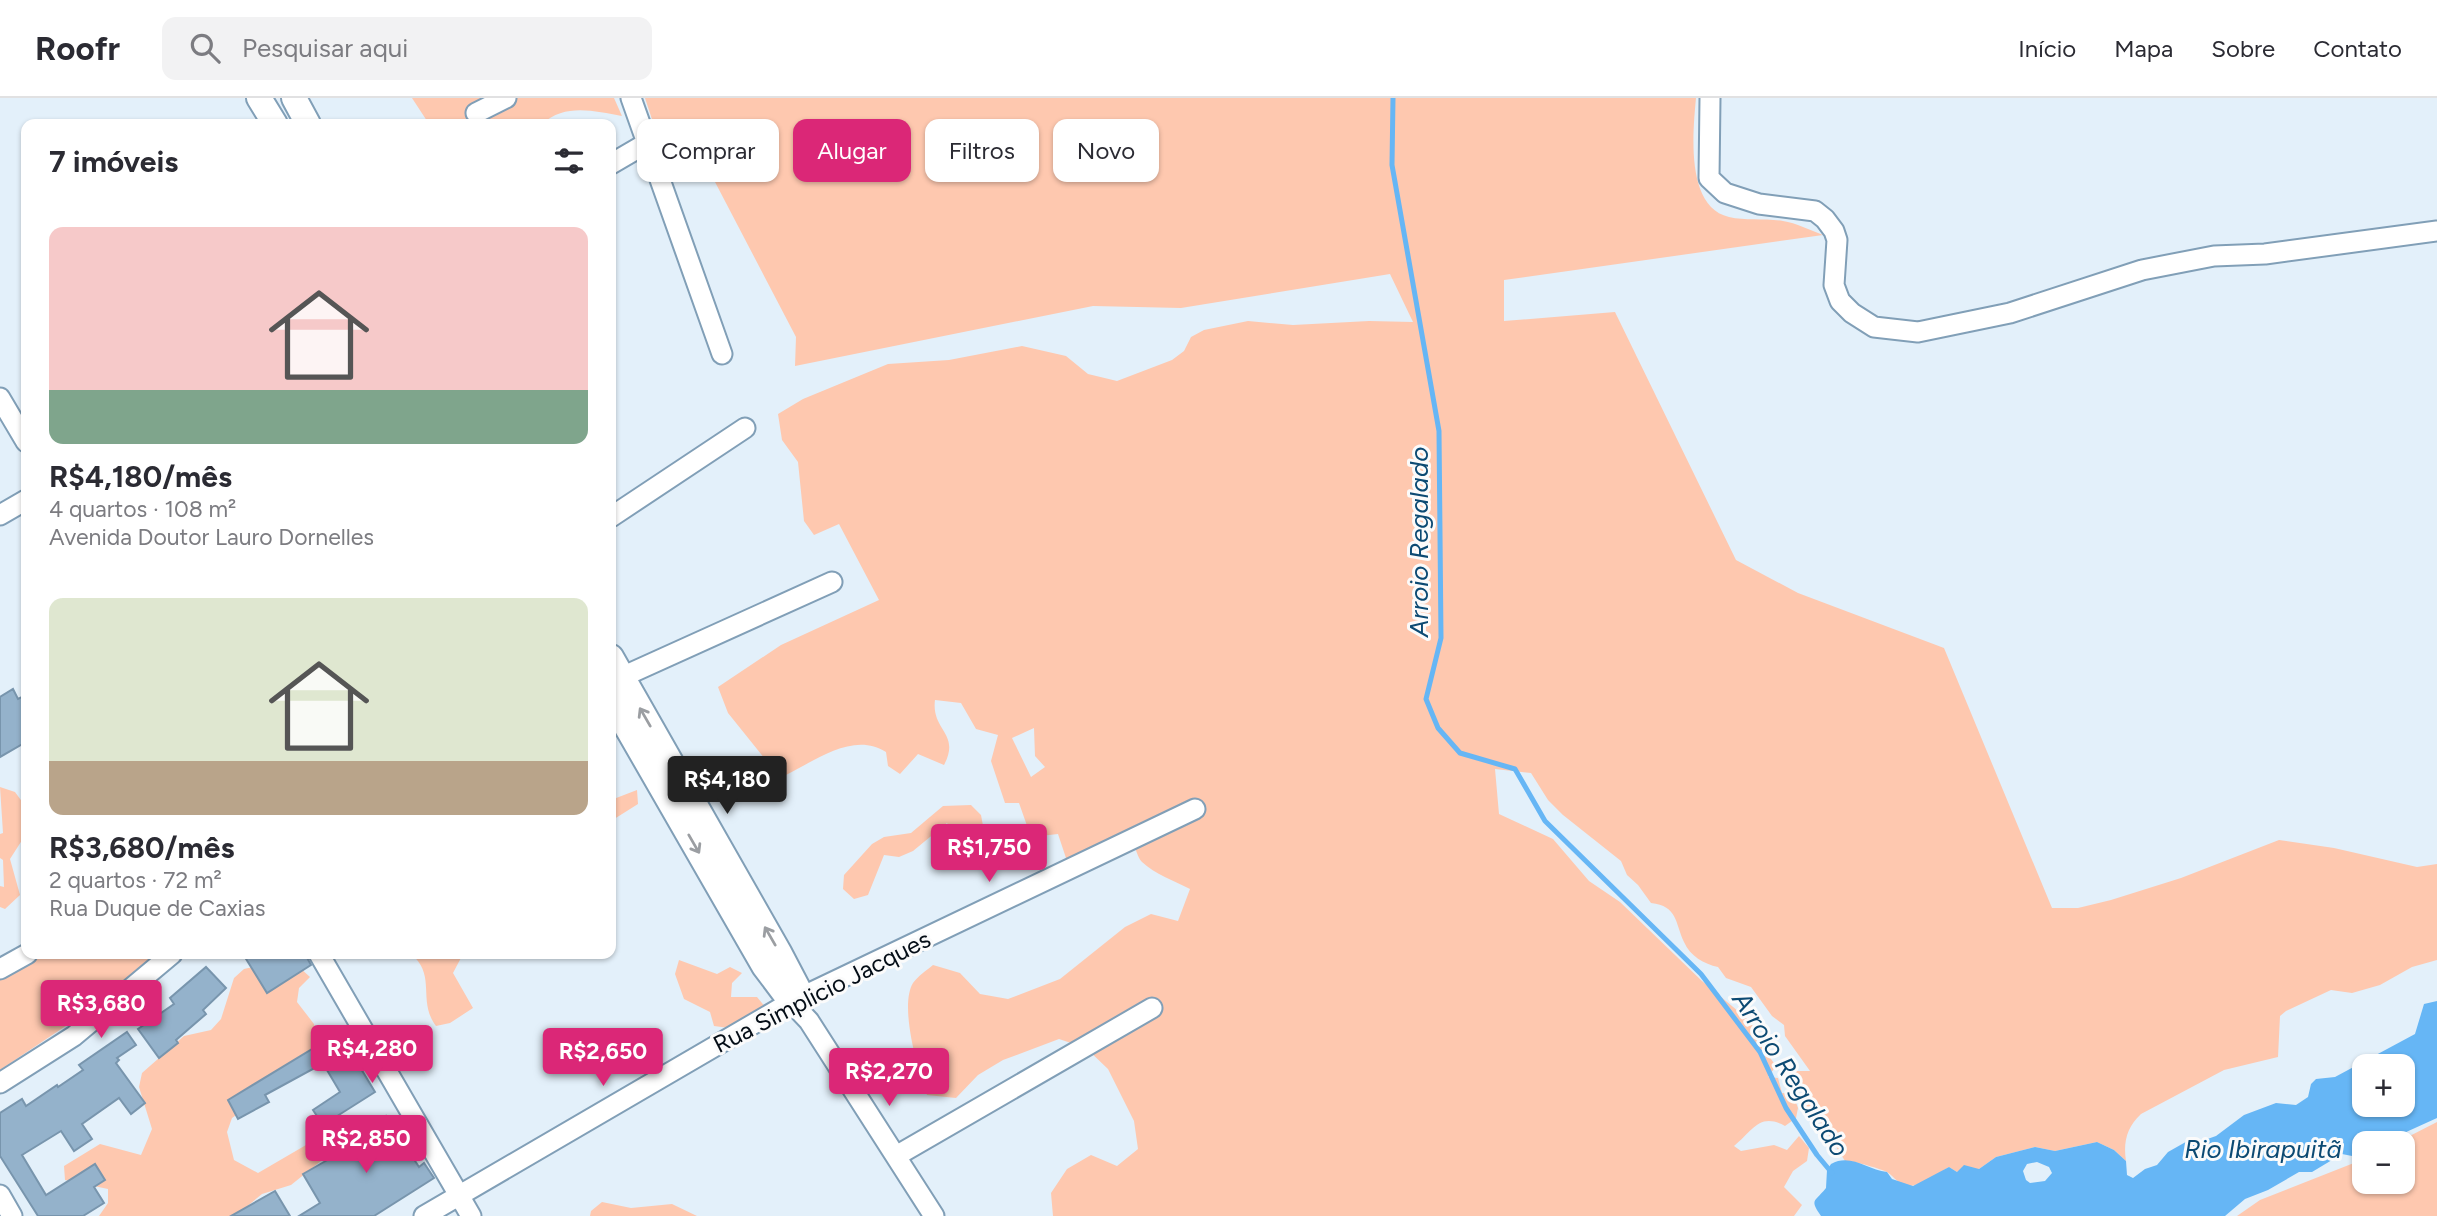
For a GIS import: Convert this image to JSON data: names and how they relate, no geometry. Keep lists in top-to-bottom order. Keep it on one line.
{"streets":{"street":["Rua Simplicio Jacques"]},"water":["Arroio Regalado","Rio Ibirapuitã"],"page":{"header":"Roofr","search":"Pesquisar aqui","nav":["Início","Mapa","Sobre","Contato"],"chip":["Comprar","Alugar","Filtros","Novo"],"heading":"7 imóveis","list":[{"name":"R$4,180/mês","note":"4 quartos · 108 m² · Avenida Doutor Lauro Dornelles"},{"name":"R$3,680/mês","note":"2 quartos · 72 m² · Rua Duque de Caxias"}],"price":["R$4,180","R$1,750","R$3,680","R$4,280","R$2,650","R$2,270","R$2,850"],"map_buttons":["+","−"]}}
